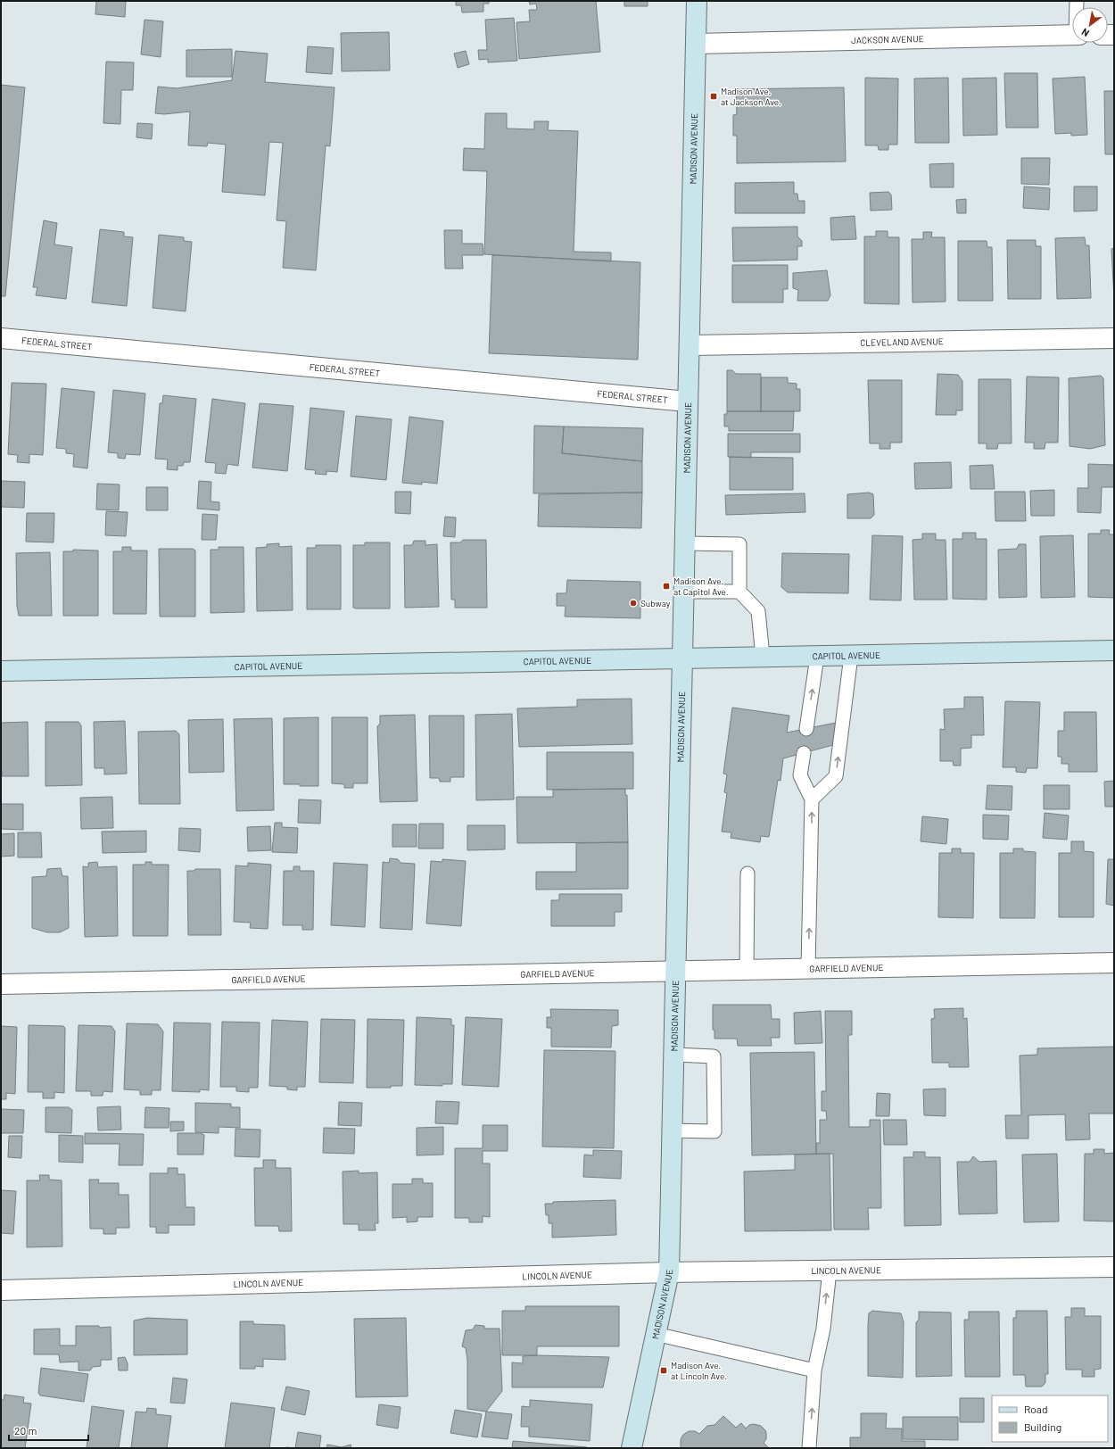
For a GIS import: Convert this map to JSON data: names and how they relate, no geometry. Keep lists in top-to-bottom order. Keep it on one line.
{"streets":{"main road":["MADISON AVENUE","CAPITOL AVENUE"],"street":["JACKSON AVENUE","CLEVELAND AVENUE","FEDERAL STREET","GARFIELD AVENUE","LINCOLN AVENUE"]},"crossings":[["JACKSON AVENUE","MADISON AVENUE"],["MADISON AVENUE","CLEVELAND AVENUE"],["MADISON AVENUE","FEDERAL STREET"],["MADISON AVENUE","CAPITOL AVENUE"],["MADISON AVENUE","GARFIELD AVENUE"],["MADISON AVENUE","LINCOLN AVENUE"]],"places":{"transit":["Madison Ave. at Jackson Ave.","Madison Ave. at Capitol Ave.","Madison Ave. at Lincoln Ave."],"other":["Subway"]},"legend":["Road","Building"],"scale_bar":"20 m","north":"bottom left"}
